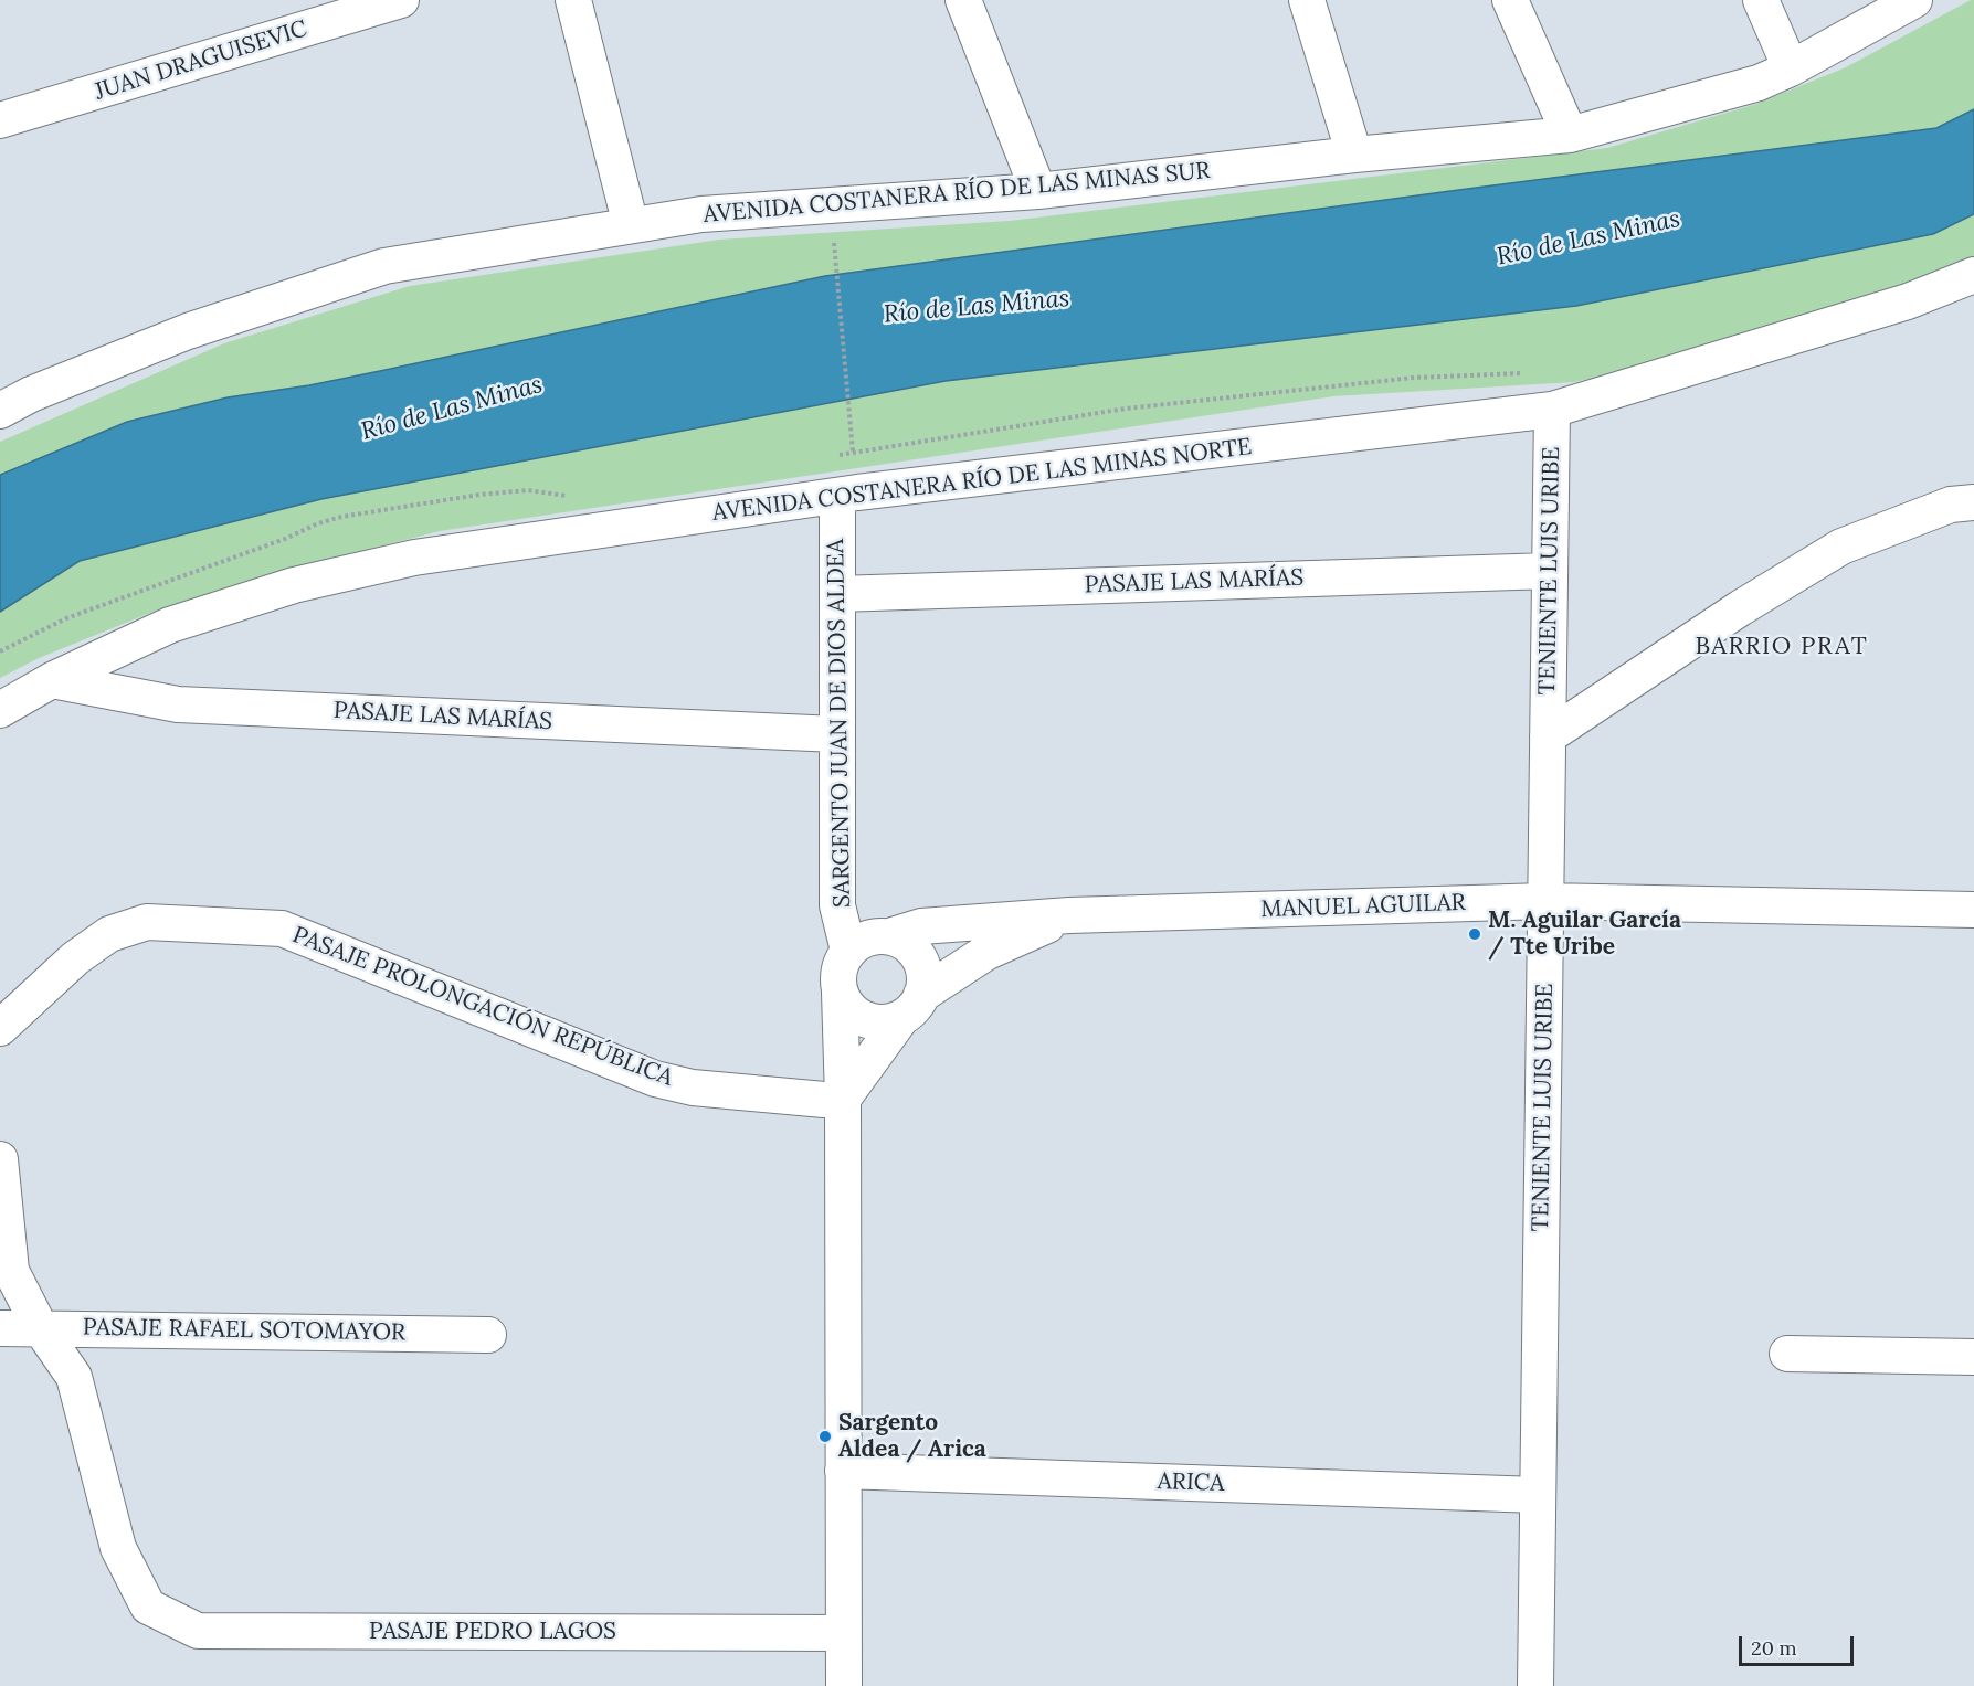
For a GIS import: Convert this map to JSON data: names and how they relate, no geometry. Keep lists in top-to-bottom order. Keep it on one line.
{"streets":{"street":["JUAN DRAGUISEVIC","AVENIDA COSTANERA RÍO DE LAS MINAS SUR","AVENIDA COSTANERA RÍO DE LAS MINAS NORTE","TENIENTE LUIS URIBE","PASAJE LAS MARÍAS","SARGENTO JUAN DE DIOS ALDEA","MANUEL AGUILAR","PASAJE PROLONGACIÓN REPÚBLICA","PASAJE RAFAEL SOTOMAYOR","ARICA","PASAJE PEDRO LAGOS"]},"crossings":[["AVENIDA COSTANERA RÍO DE LAS MINAS NORTE","TENIENTE LUIS URIBE"],["AVENIDA COSTANERA RÍO DE LAS MINAS NORTE","PASAJE LAS MARÍAS"],["AVENIDA COSTANERA RÍO DE LAS MINAS NORTE","SARGENTO JUAN DE DIOS ALDEA"],["TENIENTE LUIS URIBE","PASAJE LAS MARÍAS"],["TENIENTE LUIS URIBE","MANUEL AGUILAR"],["TENIENTE LUIS URIBE","ARICA"],["PASAJE LAS MARÍAS","SARGENTO JUAN DE DIOS ALDEA"],["SARGENTO JUAN DE DIOS ALDEA","MANUEL AGUILAR"],["PASAJE RAFAEL SOTOMAYOR","PASAJE PEDRO LAGOS"]],"districts":["BARRIO PRAT"],"water":["Río de Las Minas"],"places":["M. Aguilar García / Tte Uribe","Sargento Aldea / Arica"],"scale_bar":"20 m"}
